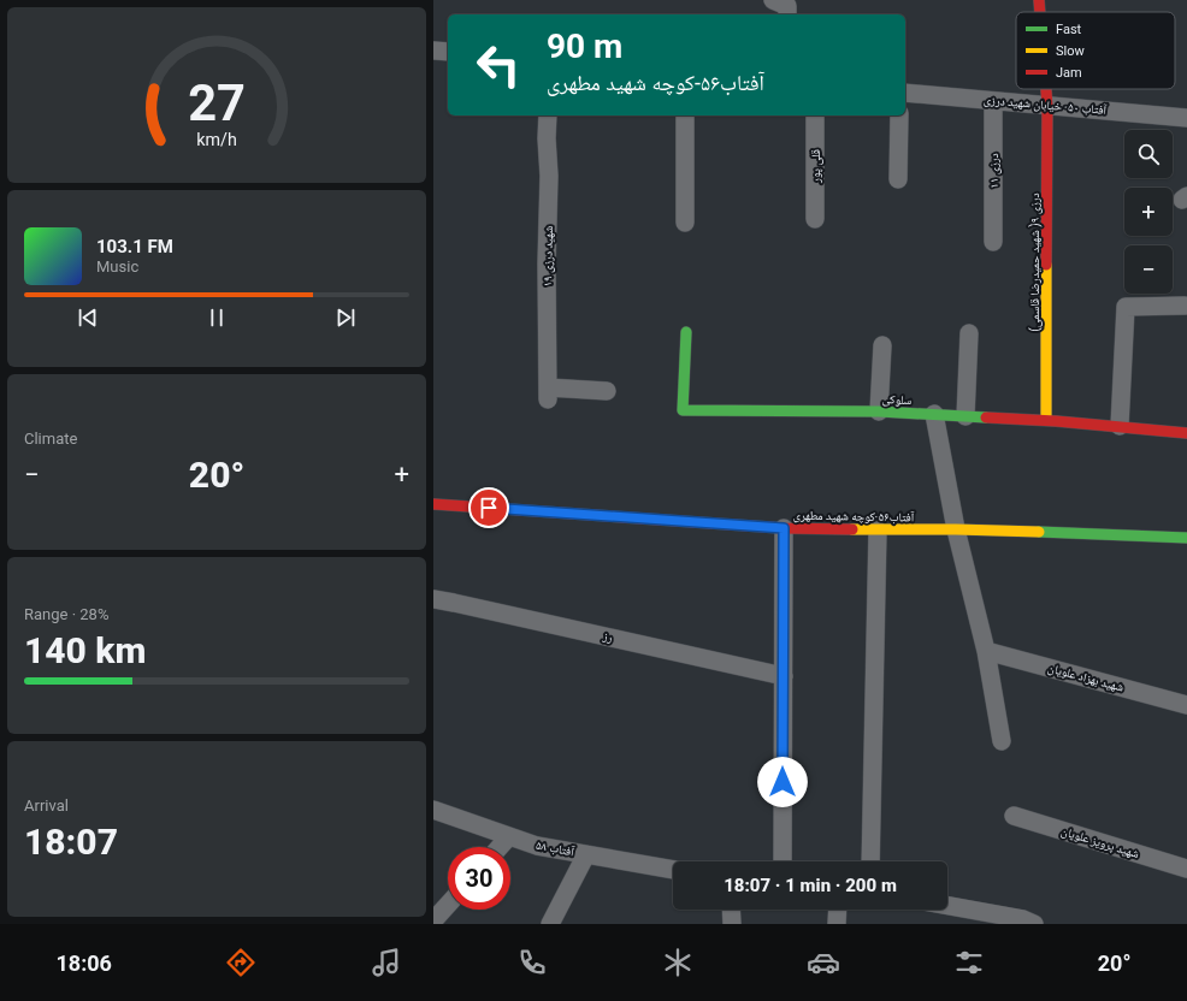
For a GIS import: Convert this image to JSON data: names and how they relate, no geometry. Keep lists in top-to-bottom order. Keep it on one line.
{"streets":{"street":["آفتاب ۵۰- خیابان شهید درزی","قلی پور","درزی ۱۱","شهید درزی ۱۹","درزی ۹( شهید حمیدرضا قاسمی)","سلوکی","آفتاب۵۶-كوچه شهيد مطهری","رز","شهید بهزاد علویان","شهید پرویز علویان","آفتاب ۵۸"]},"crossings":[["آفتاب ۵۰- خیابان شهید درزی","درزی ۱۱"],["آفتاب ۵۰- خیابان شهید درزی","درزی ۹( شهید حمیدرضا قاسمی)"],["درزی ۹( شهید حمیدرضا قاسمی)","سلوکی"]],"legend":["Fast","Slow","Jam"],"page":{"turn":["90 m","آفتاب۵۶-كوچه شهيد مطهری"],"map_buttons":["+","−"],"song":["103.1 FM","Music"],"tile":["Climate",["Range · 28%","140 km"],["Arrival","18:07"]],"heat":["−","20°","+"],"limit":"30","trip":"18:07 · 1 min · 200 m","tabs":["18:06","20°"],"gauge":["27","km/h"]}}
